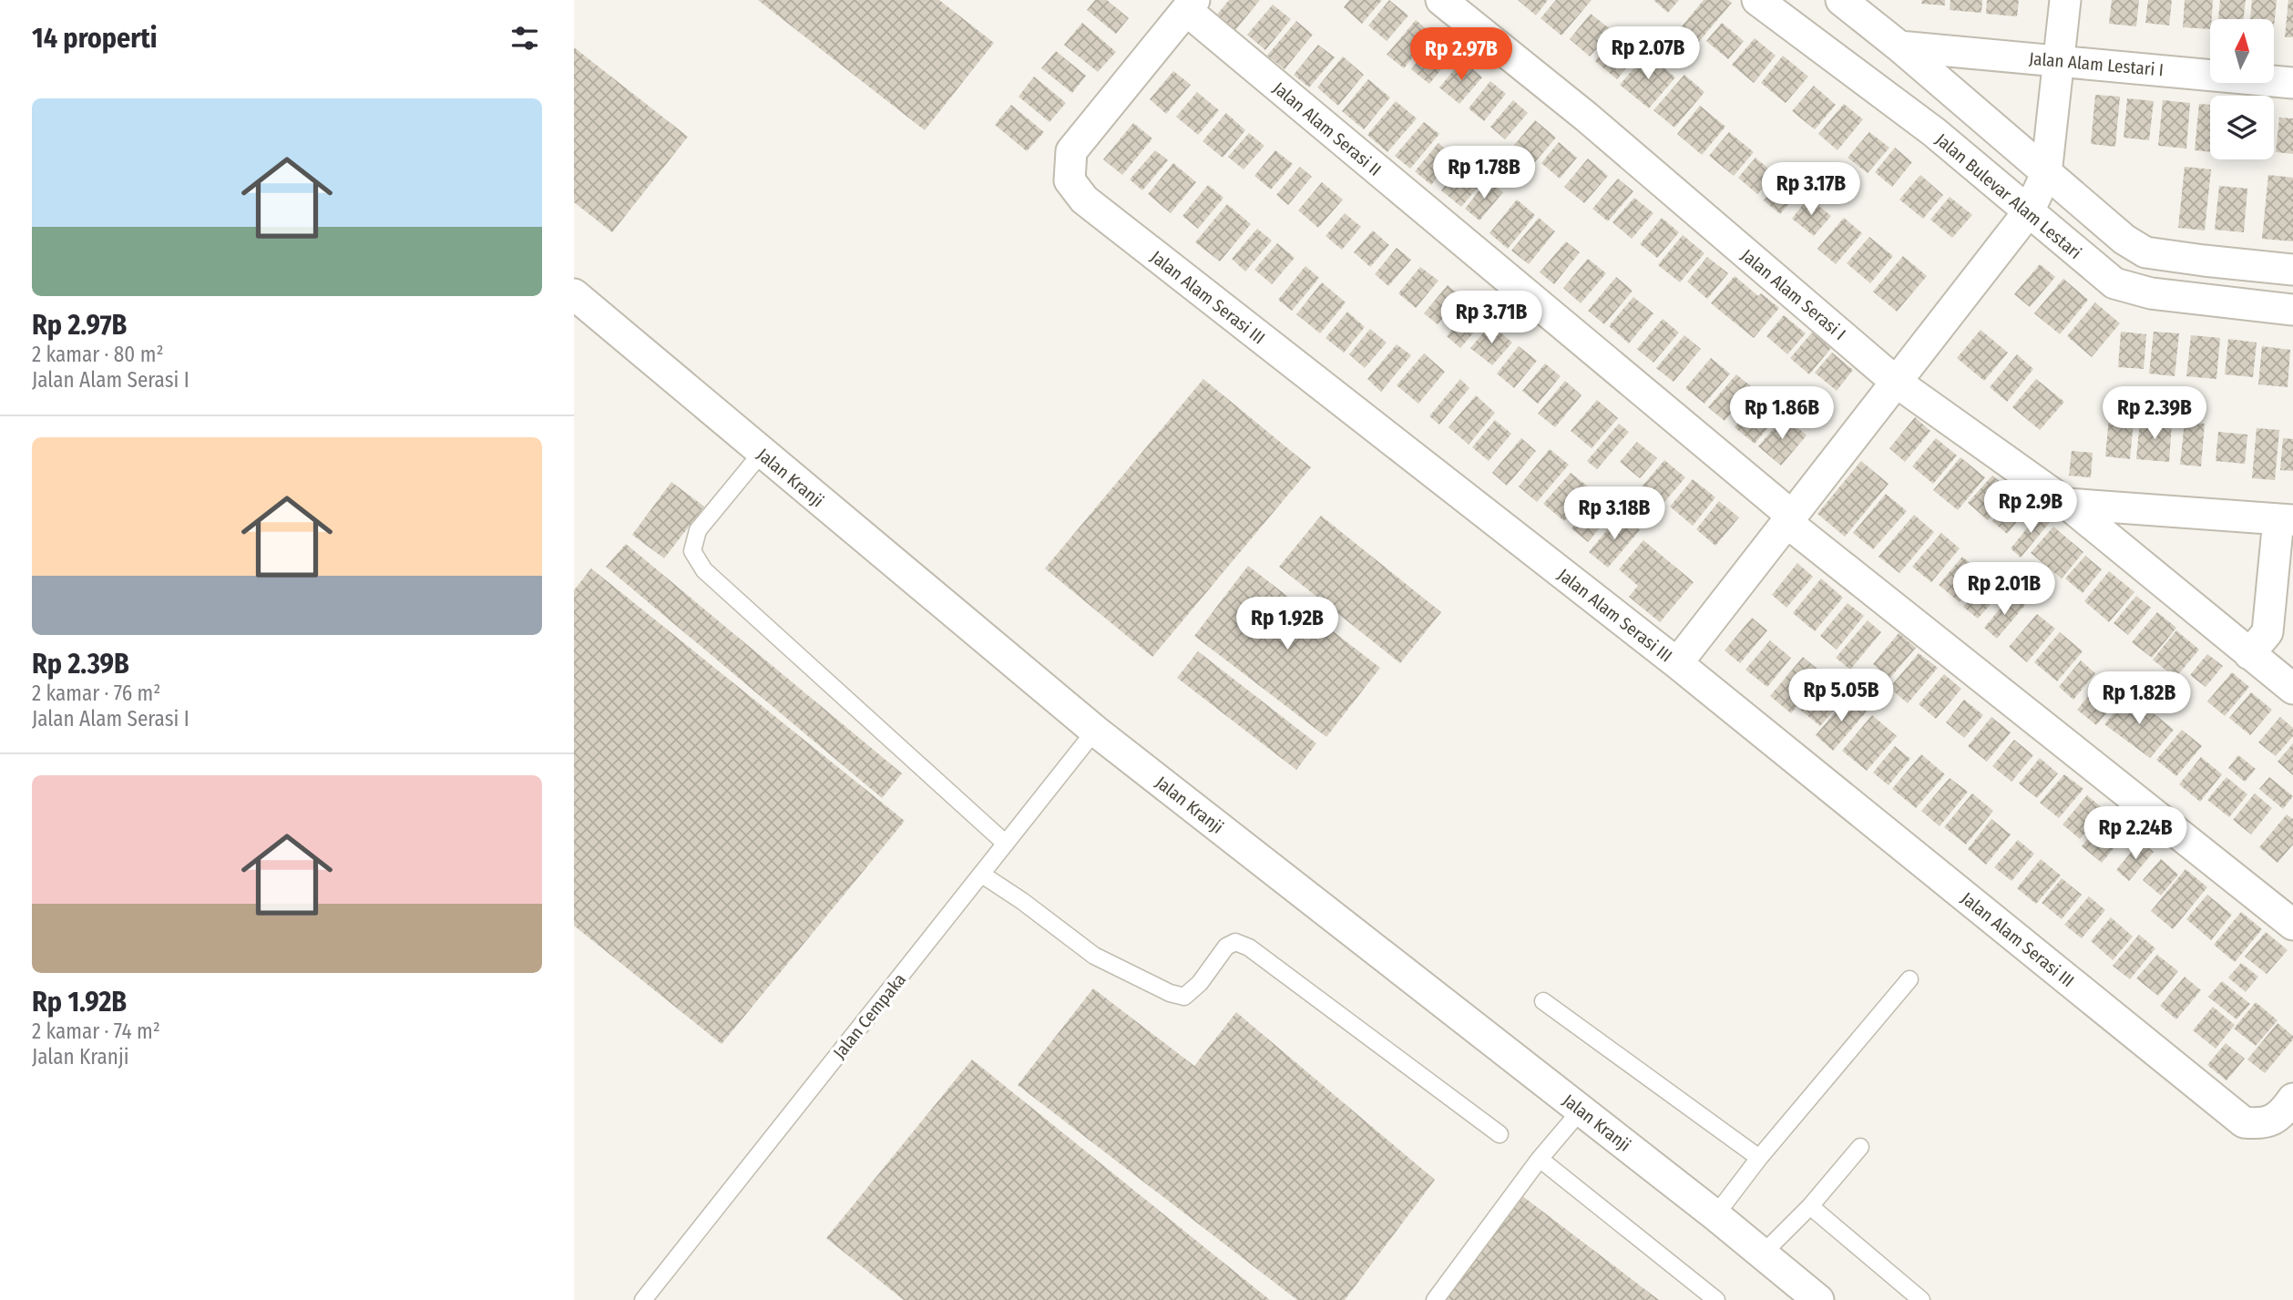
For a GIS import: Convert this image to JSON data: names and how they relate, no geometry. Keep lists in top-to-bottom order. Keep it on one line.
{"streets":{"street":["Jalan Alam Lestari I","Jalan Alam Serasi II","Jalan Bulevar Alam Lestari","Jalan Alam Serasi I","Jalan Alam Serasi III","Jalan Kranji"],"lane":["Jalan Cempaka"]},"crossings":[["Jalan Alam Serasi II","Jalan Alam Serasi III"],["Jalan Kranji","Jalan Cempaka"]],"north":"top","page":{"heading":"14 properti","price":["Rp 2.07B","Rp 2.97B","Rp 1.78B","Rp 3.17B","Rp 3.71B","Rp 1.86B","Rp 2.39B","Rp 2.9B","Rp 3.18B","Rp 2.01B","Rp 1.92B","Rp 5.05B","Rp 1.82B","Rp 2.24B"],"list":[{"name":"Rp 2.97B","note":"2 kamar · 80 m² · Jalan Alam Serasi I"},{"name":"Rp 2.39B","note":"2 kamar · 76 m² · Jalan Alam Serasi I"},{"name":"Rp 1.92B","note":"2 kamar · 74 m² · Jalan Kranji"}]}}
